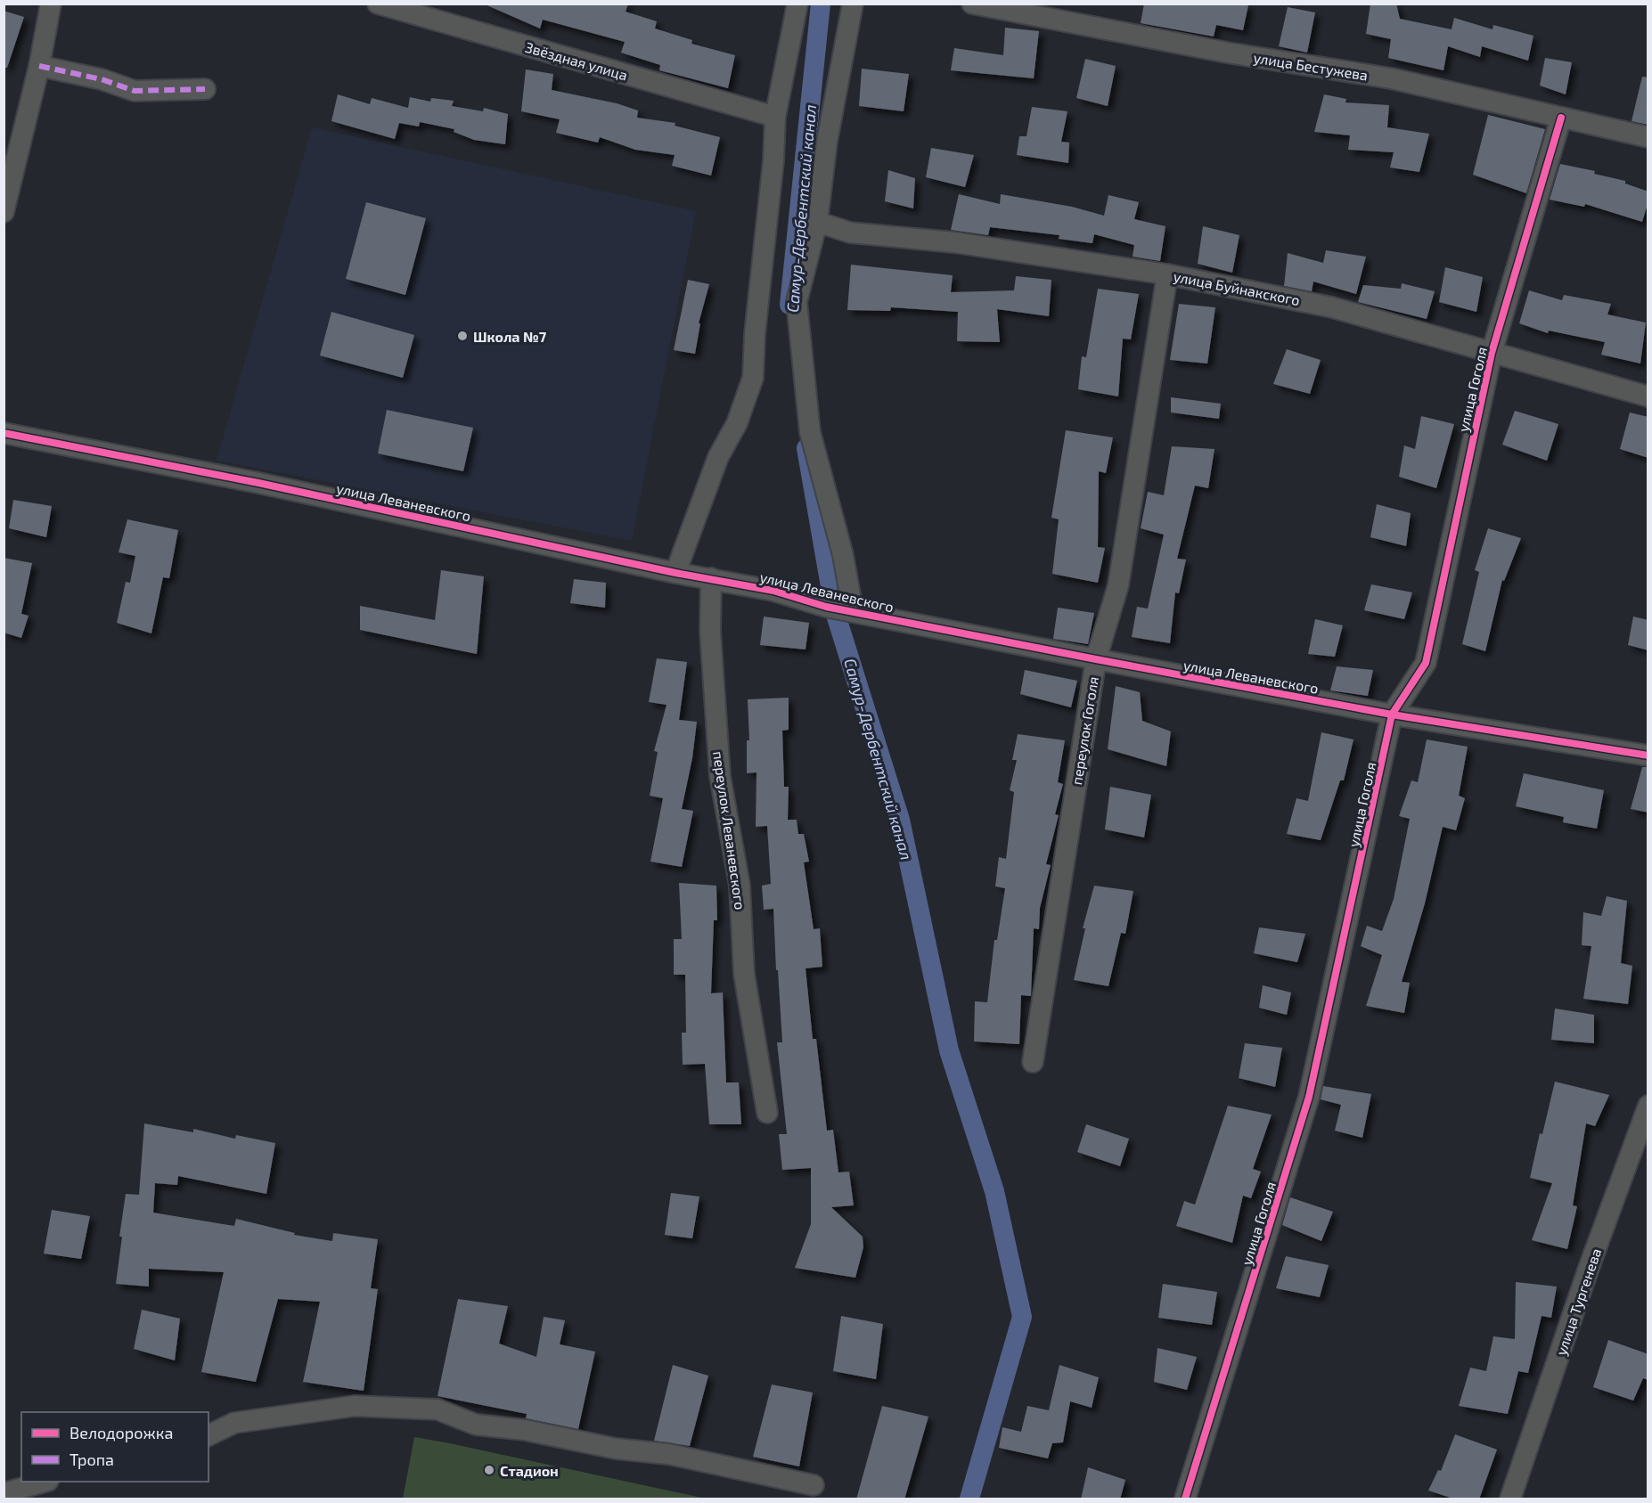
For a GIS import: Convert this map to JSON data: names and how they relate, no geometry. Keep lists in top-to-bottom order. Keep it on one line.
{"streets":{"street":["Звёздная улица","улица Бестужева","улица Буйнакского","улица Гоголя","улица Леваневского","переулок Гоголя","переулок Леваневского","улица Тургенева"]},"crossings":[["улица Бестужева","улица Гоголя"],["улица Буйнакского","улица Гоголя"],["улица Буйнакского","переулок Гоголя"],["улица Гоголя","улица Леваневского"],["улица Леваневского","переулок Гоголя"],["улица Леваневского","переулок Леваневского"]],"water":["Самур-Дербентский канал"],"places":["Школа №7","Стадион"],"legend":["Велодорожка","Тропа"]}
